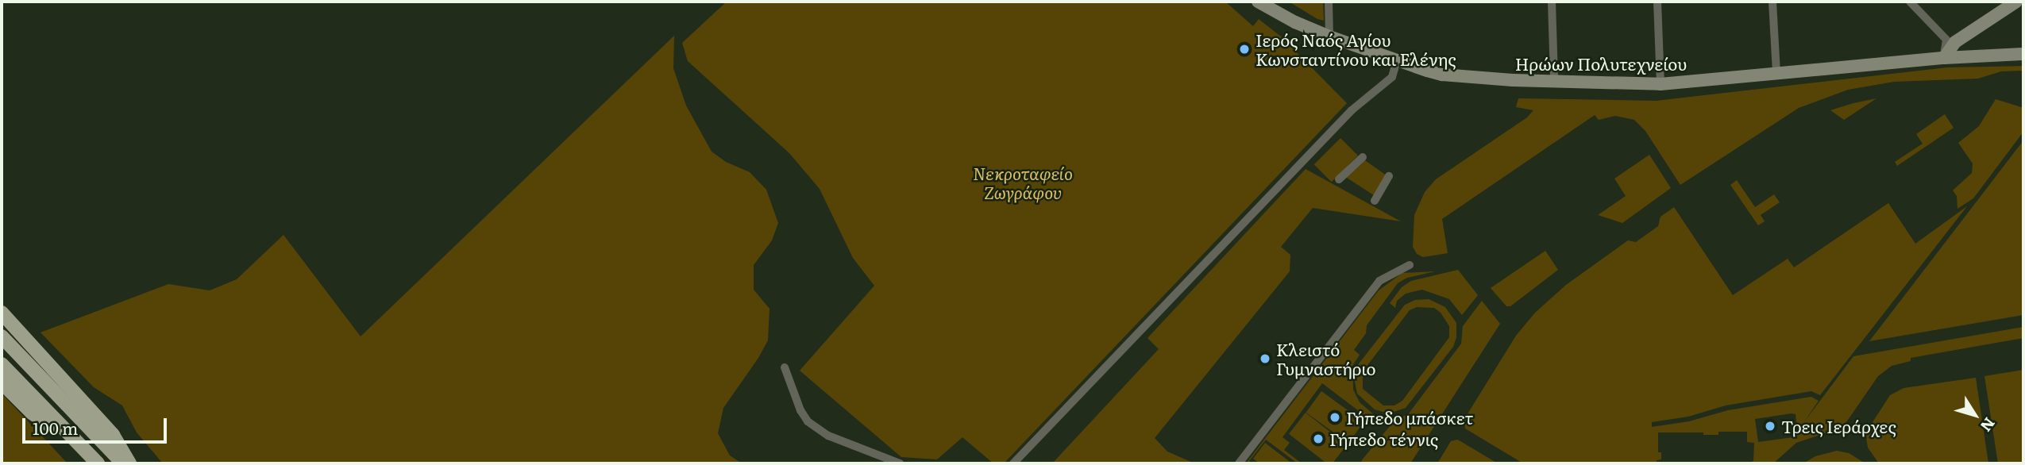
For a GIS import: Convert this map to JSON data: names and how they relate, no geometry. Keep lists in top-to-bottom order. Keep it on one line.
{"streets":{"street":["Ηρώων Πολυτεχνείου"]},"parks":["Νεκροταφείο Ζωγράφου"],"places":["Ιερός Ναός Αγίου Κωνσταντίνου και Ελένης","Κλειστό Γυμναστήριο","Γήπεδο μπάσκετ","Τρεις Ιεράρχες","Γήπεδο τέννις"],"scale_bar":"100 m","north":"bottom right"}
